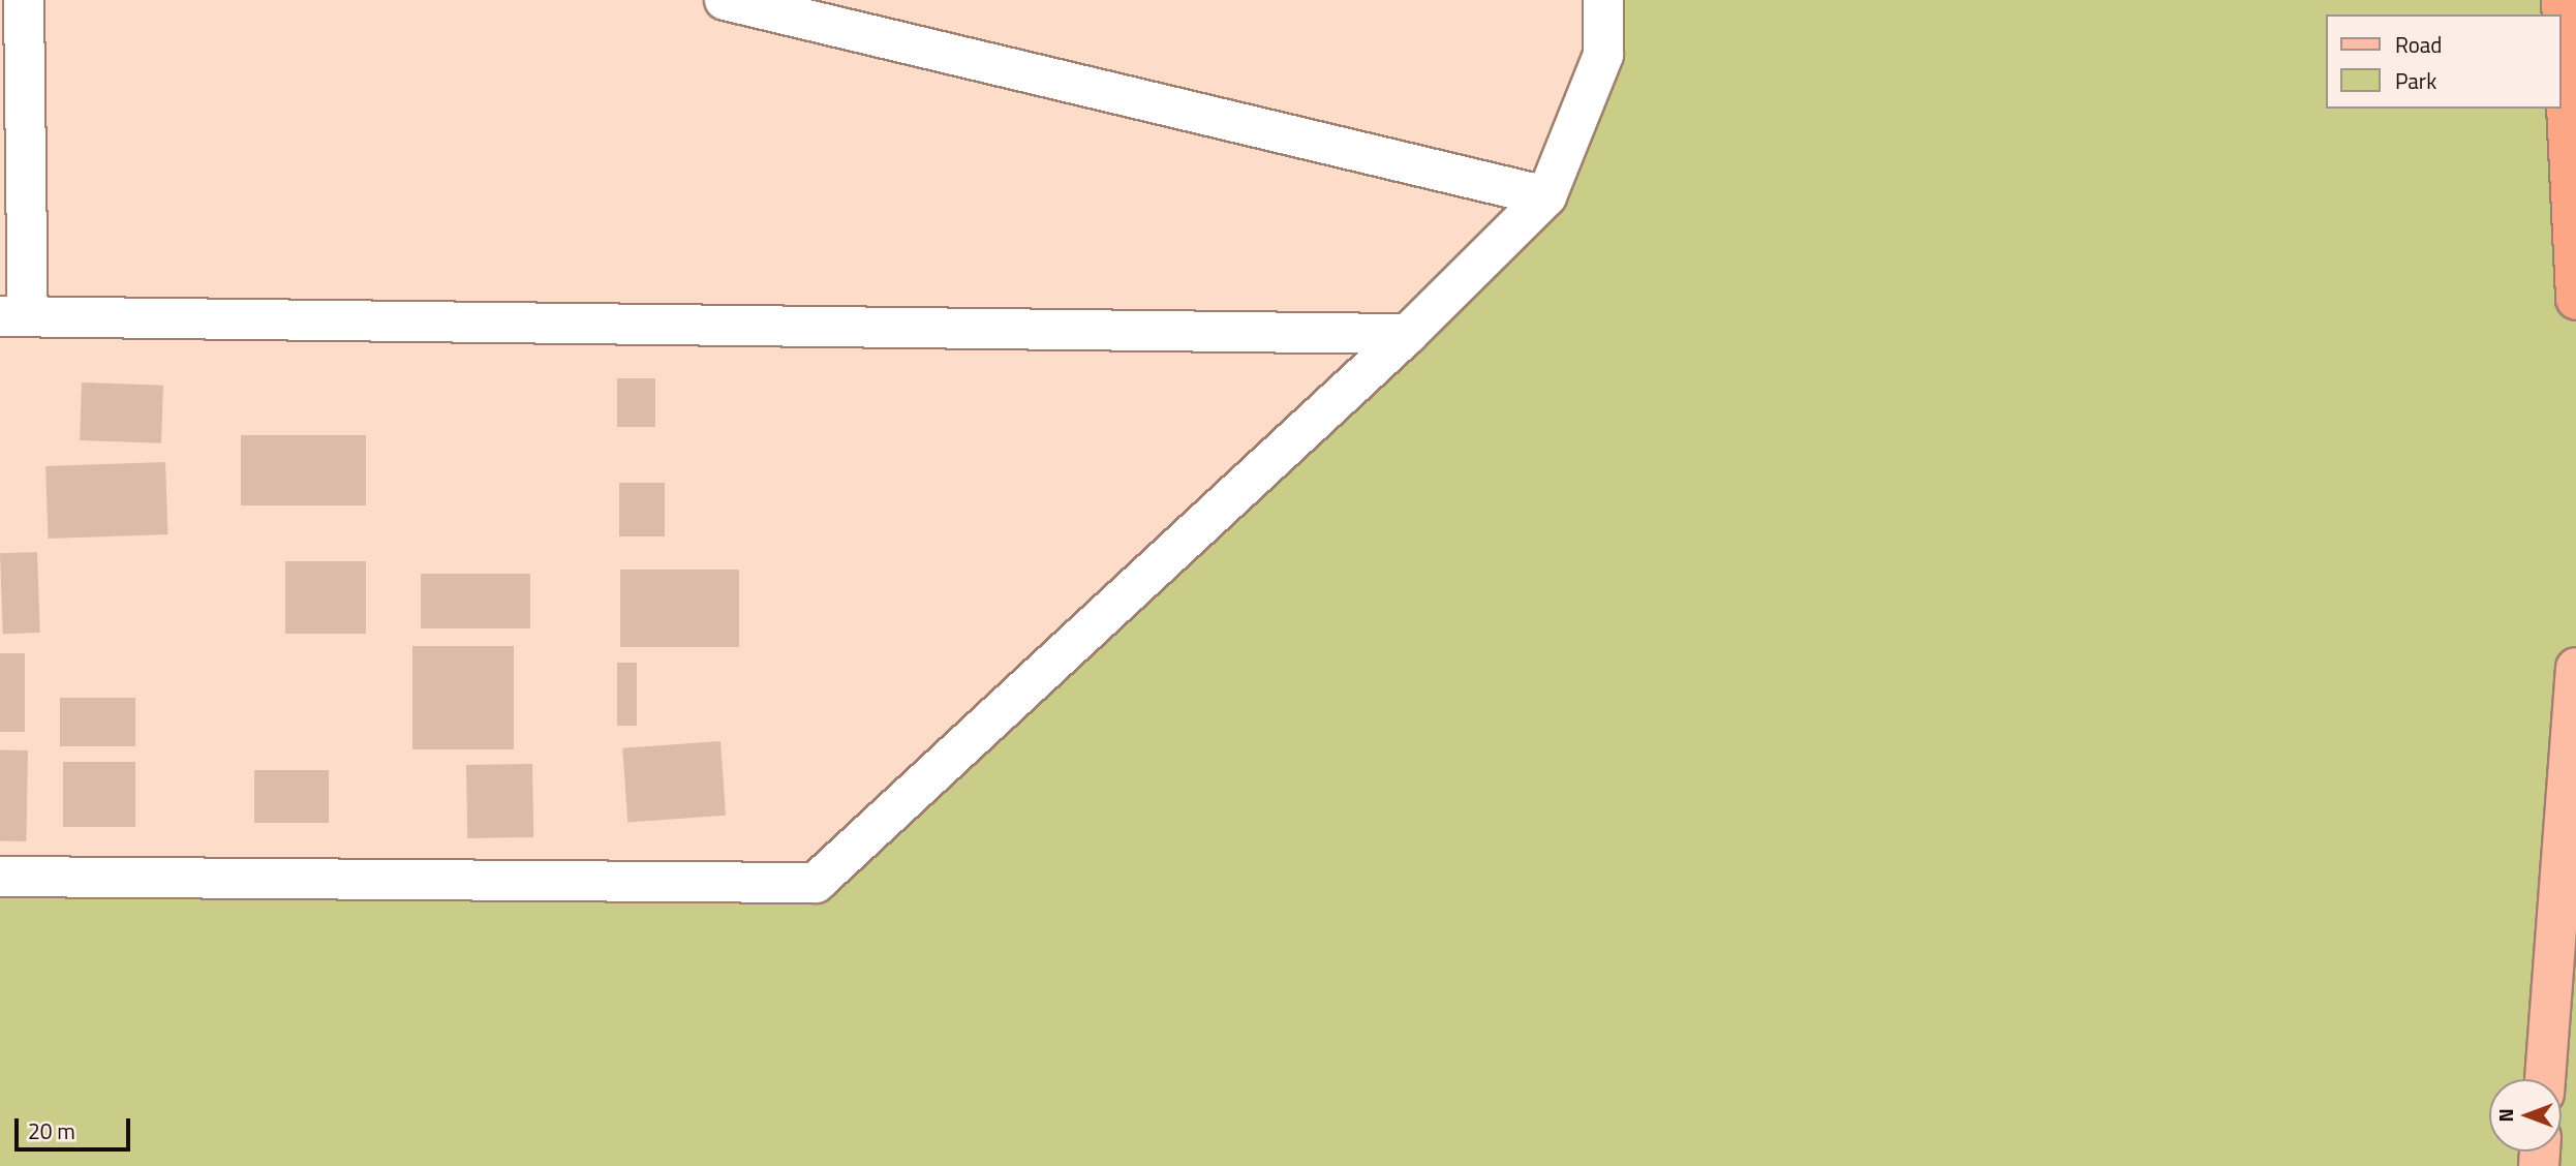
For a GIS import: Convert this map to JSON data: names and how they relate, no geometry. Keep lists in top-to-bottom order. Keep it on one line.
{"legend":["Road","Park"],"scale_bar":"20 m","north":"left"}
